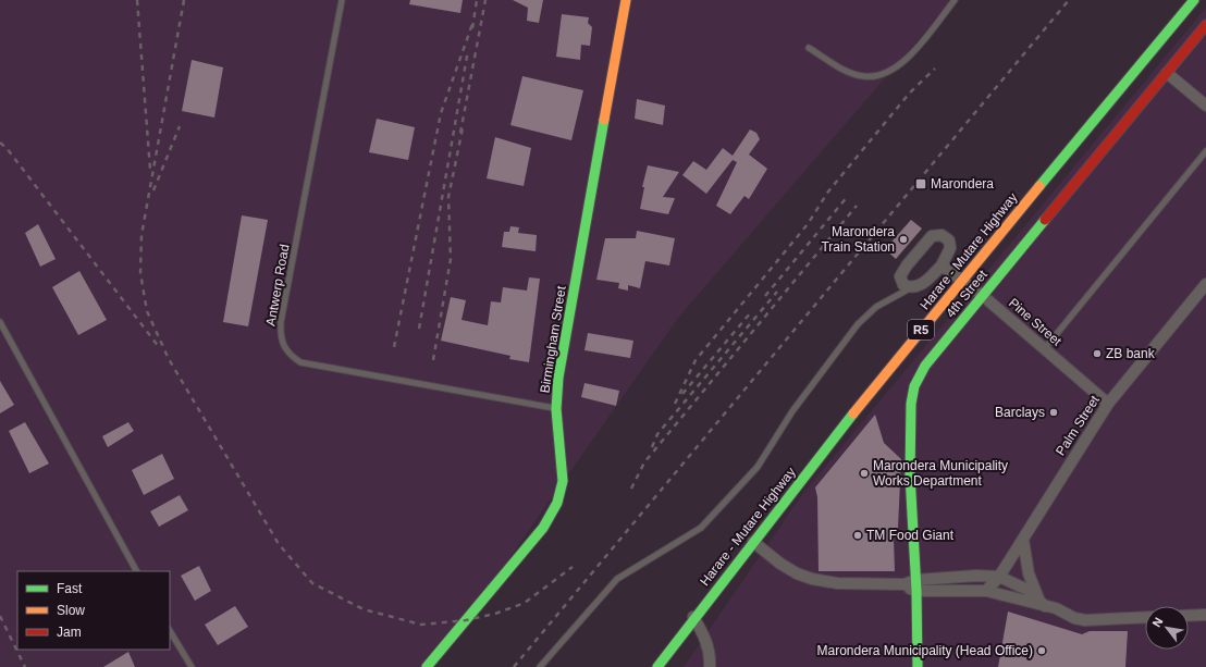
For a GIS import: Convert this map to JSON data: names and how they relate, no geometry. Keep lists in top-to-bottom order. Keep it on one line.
{"streets":{"main road":["Harare - Mutare Highway","4th Street","R5","Birmingham Street"],"street":["Pine Street","Palm Street"],"lane":["Antwerp Road"]},"crossings":[["Harare - Mutare Highway","Pine Street"],["Antwerp Road","Birmingham Street"],["4th Street","Pine Street"],["Pine Street","Palm Street"]],"places":{"transit":["Marondera"],"other":["Marondera Train Station","ZB bank","Barclays","Marondera Municipality Works Department","TM Food Giant","Marondera Municipality (Head Office)"]},"legend":["Fast","Slow","Jam"],"north":"top left"}
